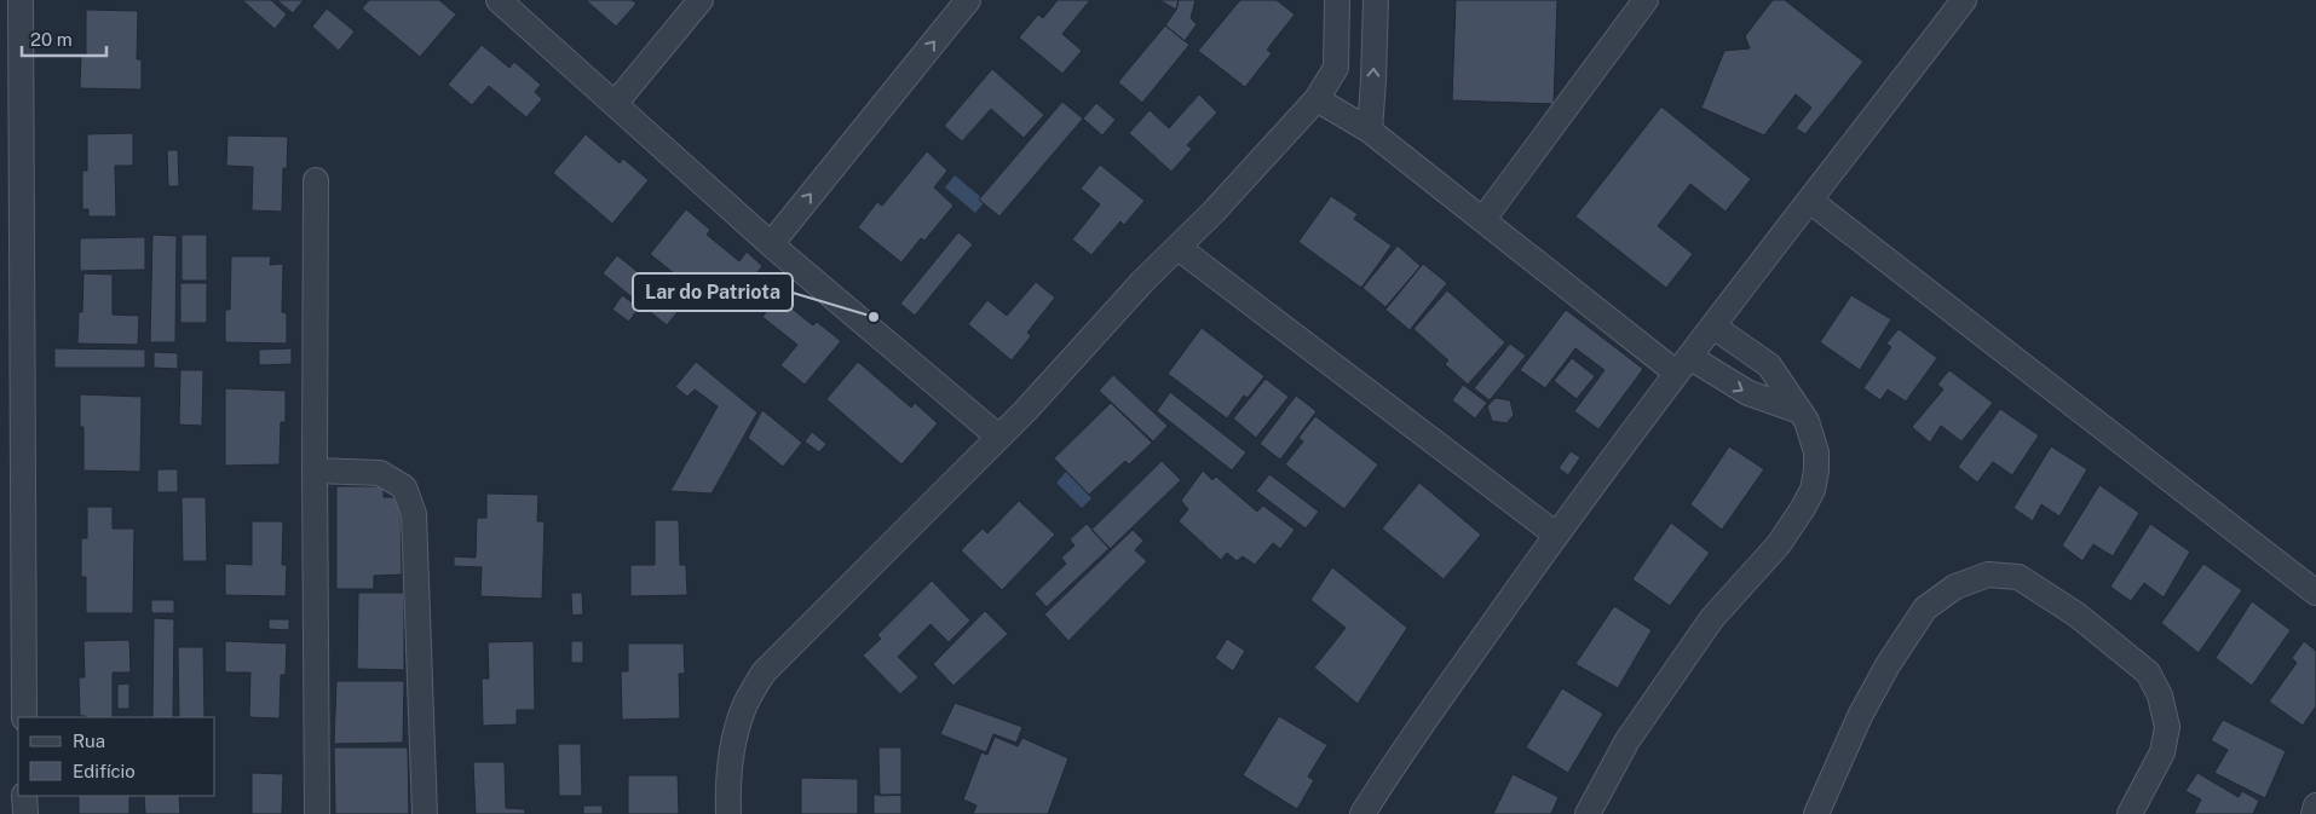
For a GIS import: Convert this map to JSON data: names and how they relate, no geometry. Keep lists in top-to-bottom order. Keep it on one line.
{"places":["Lar do Patriota"],"legend":["Rua","Edifício"],"scale_bar":"20 m"}
